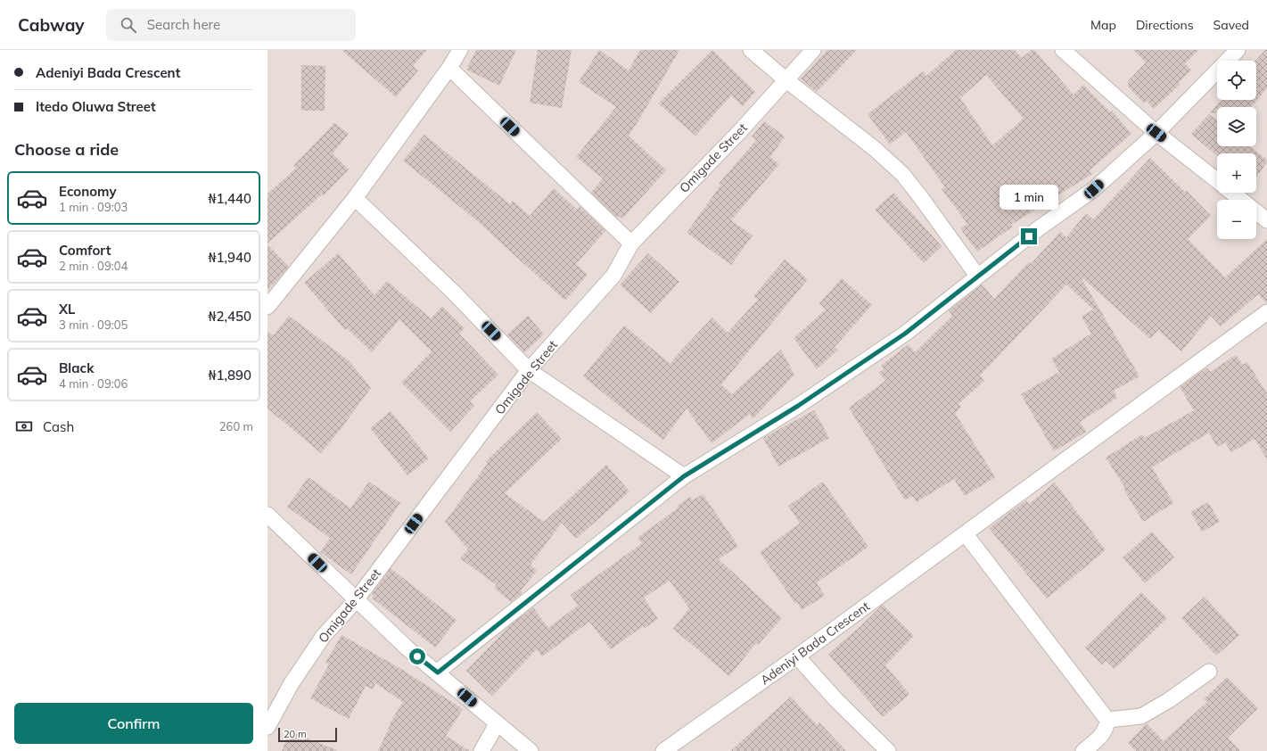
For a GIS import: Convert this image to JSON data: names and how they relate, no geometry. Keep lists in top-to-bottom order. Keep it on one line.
{"streets":{"street":["Omigade Street","Adeniyi Bada Crescent"]},"scale_bar":"20 m","page":{"header":"Cabway","search":"Search here","nav":["Map","Directions","Saved"],"banner":["Adeniyi Bada Crescent","Itedo Oluwa Street"],"map_buttons":["+","−"],"heading":"Choose a ride","list":[{"name":"Economy","note":"1 min · 09:03","value":"₦1,440"},{"name":"Comfort","note":"2 min · 09:04","value":"₦1,940"},{"name":"XL","note":"3 min · 09:05","value":"₦2,450"},{"name":"Black","note":"4 min · 09:06","value":"₦1,890"}],"bubble":"1 min","pay":["Cash","260 m"],"buttons":"Confirm","scale":"20 m"}}
